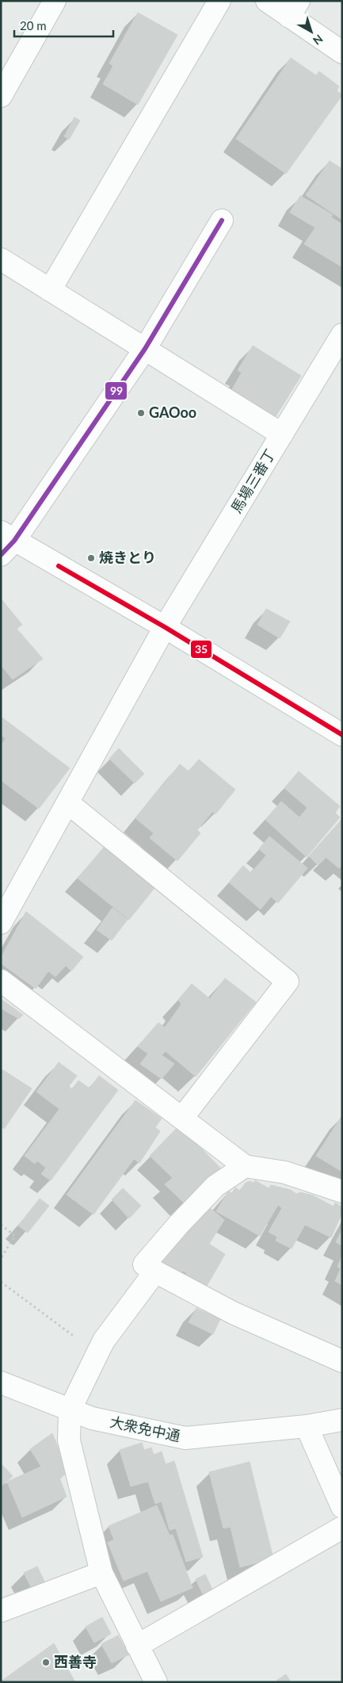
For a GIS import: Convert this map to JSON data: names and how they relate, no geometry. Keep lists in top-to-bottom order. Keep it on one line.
{"streets":{"street":["馬場三番丁","大衆免中通"]},"places":["GAOoo","焼きとり","西善寺"],"lines":["transit line 99","transit line 35"],"scale_bar":"20 m","north":"bottom right"}
